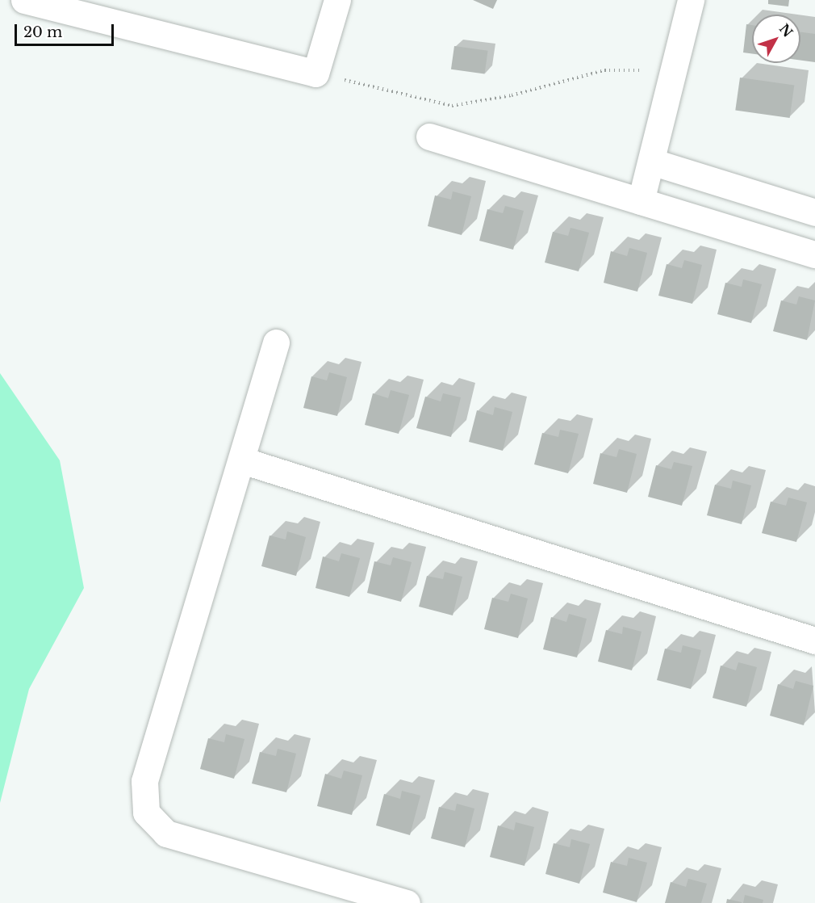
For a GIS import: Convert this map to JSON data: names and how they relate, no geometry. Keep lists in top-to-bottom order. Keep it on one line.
{"scale_bar":"20 m","north":"top right"}
